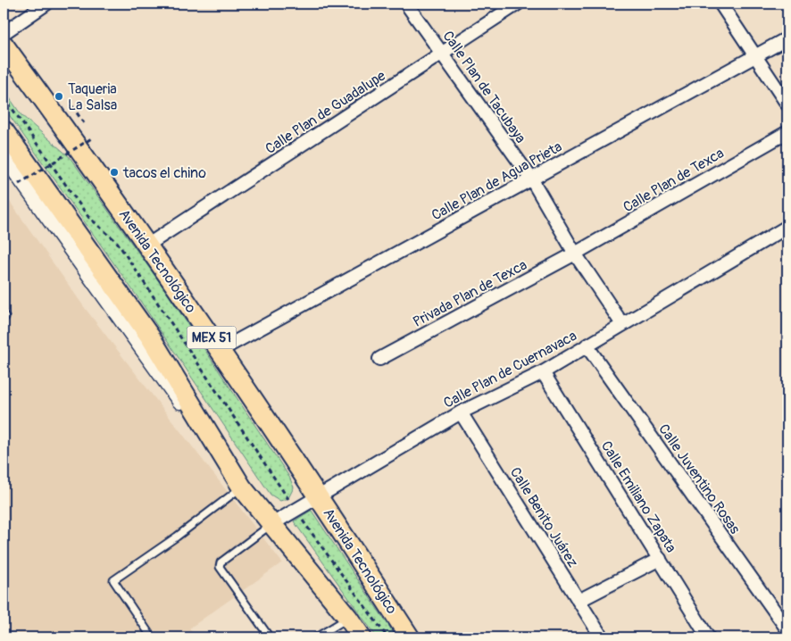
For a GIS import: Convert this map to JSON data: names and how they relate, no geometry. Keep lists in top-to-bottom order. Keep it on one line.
{"streets":{"main road":["Avenida Tecnológico","MEX 51"],"street":["Calle Plan de Tacubaya","Calle Plan de Guadalupe","Calle Plan de Texca","Calle Plan de Agua Prieta","Privada Plan de Texca","Calle Plan de Cuernavaca","Calle Juventino Rosas","Calle Emiliano Zapata","Calle Benito Juárez"]},"crossings":[["Calle Plan de Tacubaya","Calle Plan de Guadalupe"],["Calle Plan de Tacubaya","Calle Plan de Texca"],["Calle Plan de Tacubaya","Calle Plan de Agua Prieta"],["Calle Plan de Tacubaya","Privada Plan de Texca"],["Calle Plan de Tacubaya","Calle Plan de Cuernavaca"],["Calle Plan de Guadalupe","Avenida Tecnológico"],["Calle Plan de Texca","Privada Plan de Texca"],["Calle Plan de Agua Prieta","Avenida Tecnológico"],["Avenida Tecnológico","Calle Plan de Cuernavaca"],["Calle Plan de Cuernavaca","Calle Juventino Rosas"],["Calle Plan de Cuernavaca","Calle Emiliano Zapata"],["Calle Plan de Cuernavaca","Calle Benito Juárez"]],"places":["Taqueria La Salsa","tacos el chino"]}
